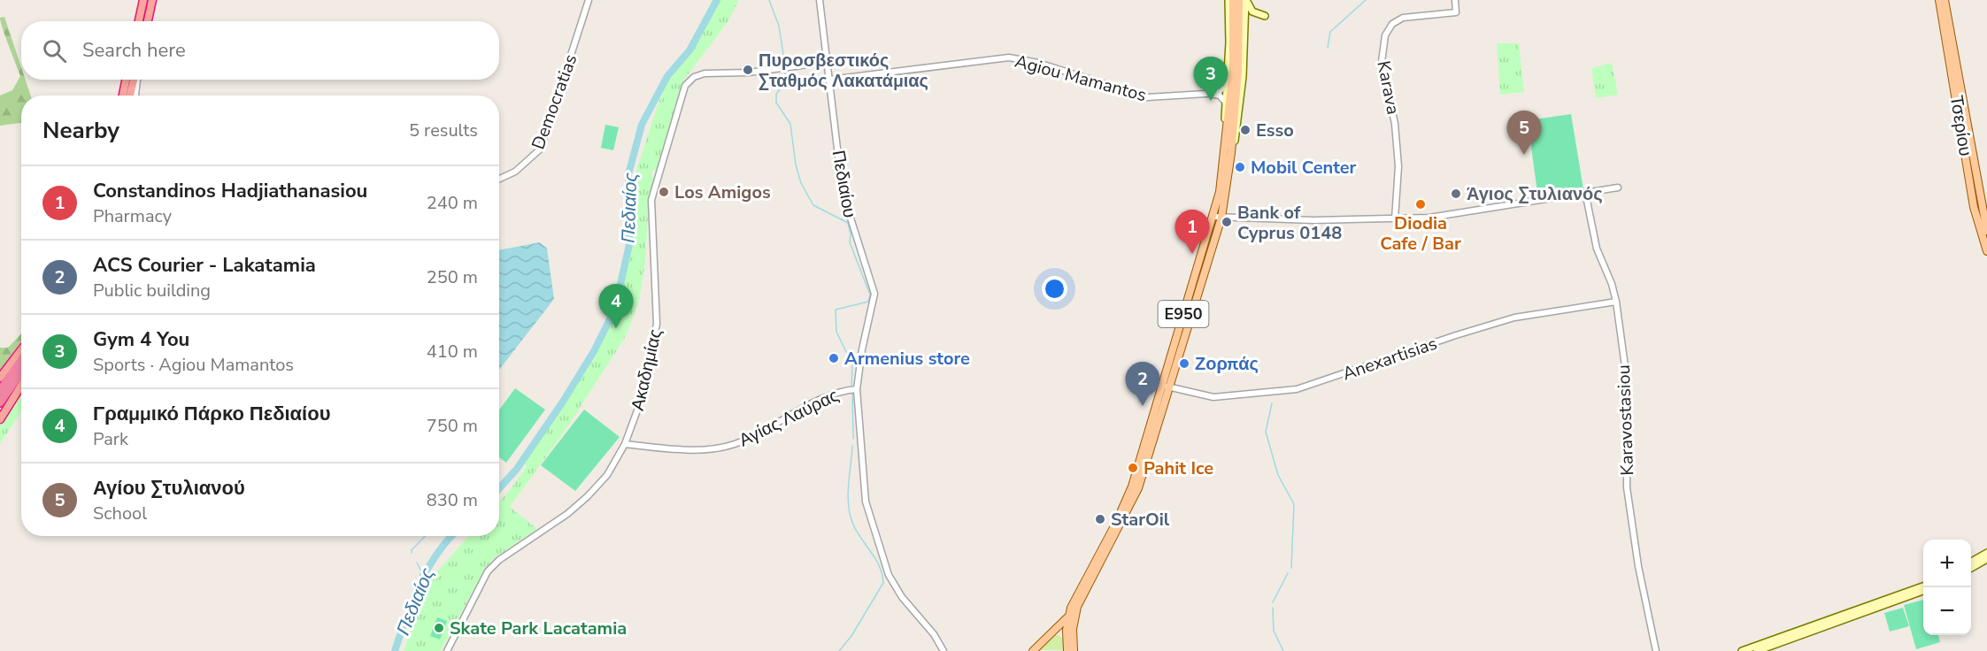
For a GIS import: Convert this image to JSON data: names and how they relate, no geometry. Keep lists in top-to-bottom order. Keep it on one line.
{"streets":{"main road":["Τσερίου","E950"],"street":["Agiou Mamantos","Karava","Democratias","Πεδιαίου","Anexartisias","Ακαδημίας","Αγίας Λαύρας","Karavostasiou"]},"crossings":[["Agiou Mamantos","Πεδιαίου"],["Agiou Mamantos","E950"],["Πεδιαίου","Ακαδημίας"],["Πεδιαίου","Αγίας Λαύρας"],["E950","Anexartisias"],["Anexartisias","Karavostasiou"],["Ακαδημίας","Αγίας Λαύρας"]],"water":["Πεδιαίος"],"places":["Πυροσβεστικός Σταθμός Λακατάμιας","Esso","Mobil Center","Los Amigos","Άγιος Στυλιανός","Diodia Cafe / Bar","Bank of Cyprus 0148","Armenius store","Ζορπάς","Pahit Ice","StarOil","Skate Park Lacatamia"],"page":{"search":"Search here","pins":["3","5","1","4","2"],"heading":["Nearby","5 results"],"list":[{"mark":"1","name":"Constandinos Hadjiathanasiou","note":"Pharmacy","value":"240 m"},{"mark":"2","name":"ACS Courier - Lakatamia","note":"Public building","value":"250 m"},{"mark":"3","name":"Gym 4 You","note":"Sports · Agiou Mamantos","value":"410 m"},{"mark":"4","name":"Γραμμικό Πάρκο Πεδιαίου","note":"Park","value":"750 m"},{"mark":"5","name":"Αγίου Στυλιανού","note":"School","value":"830 m"}],"map_buttons":["+","−"]}}
